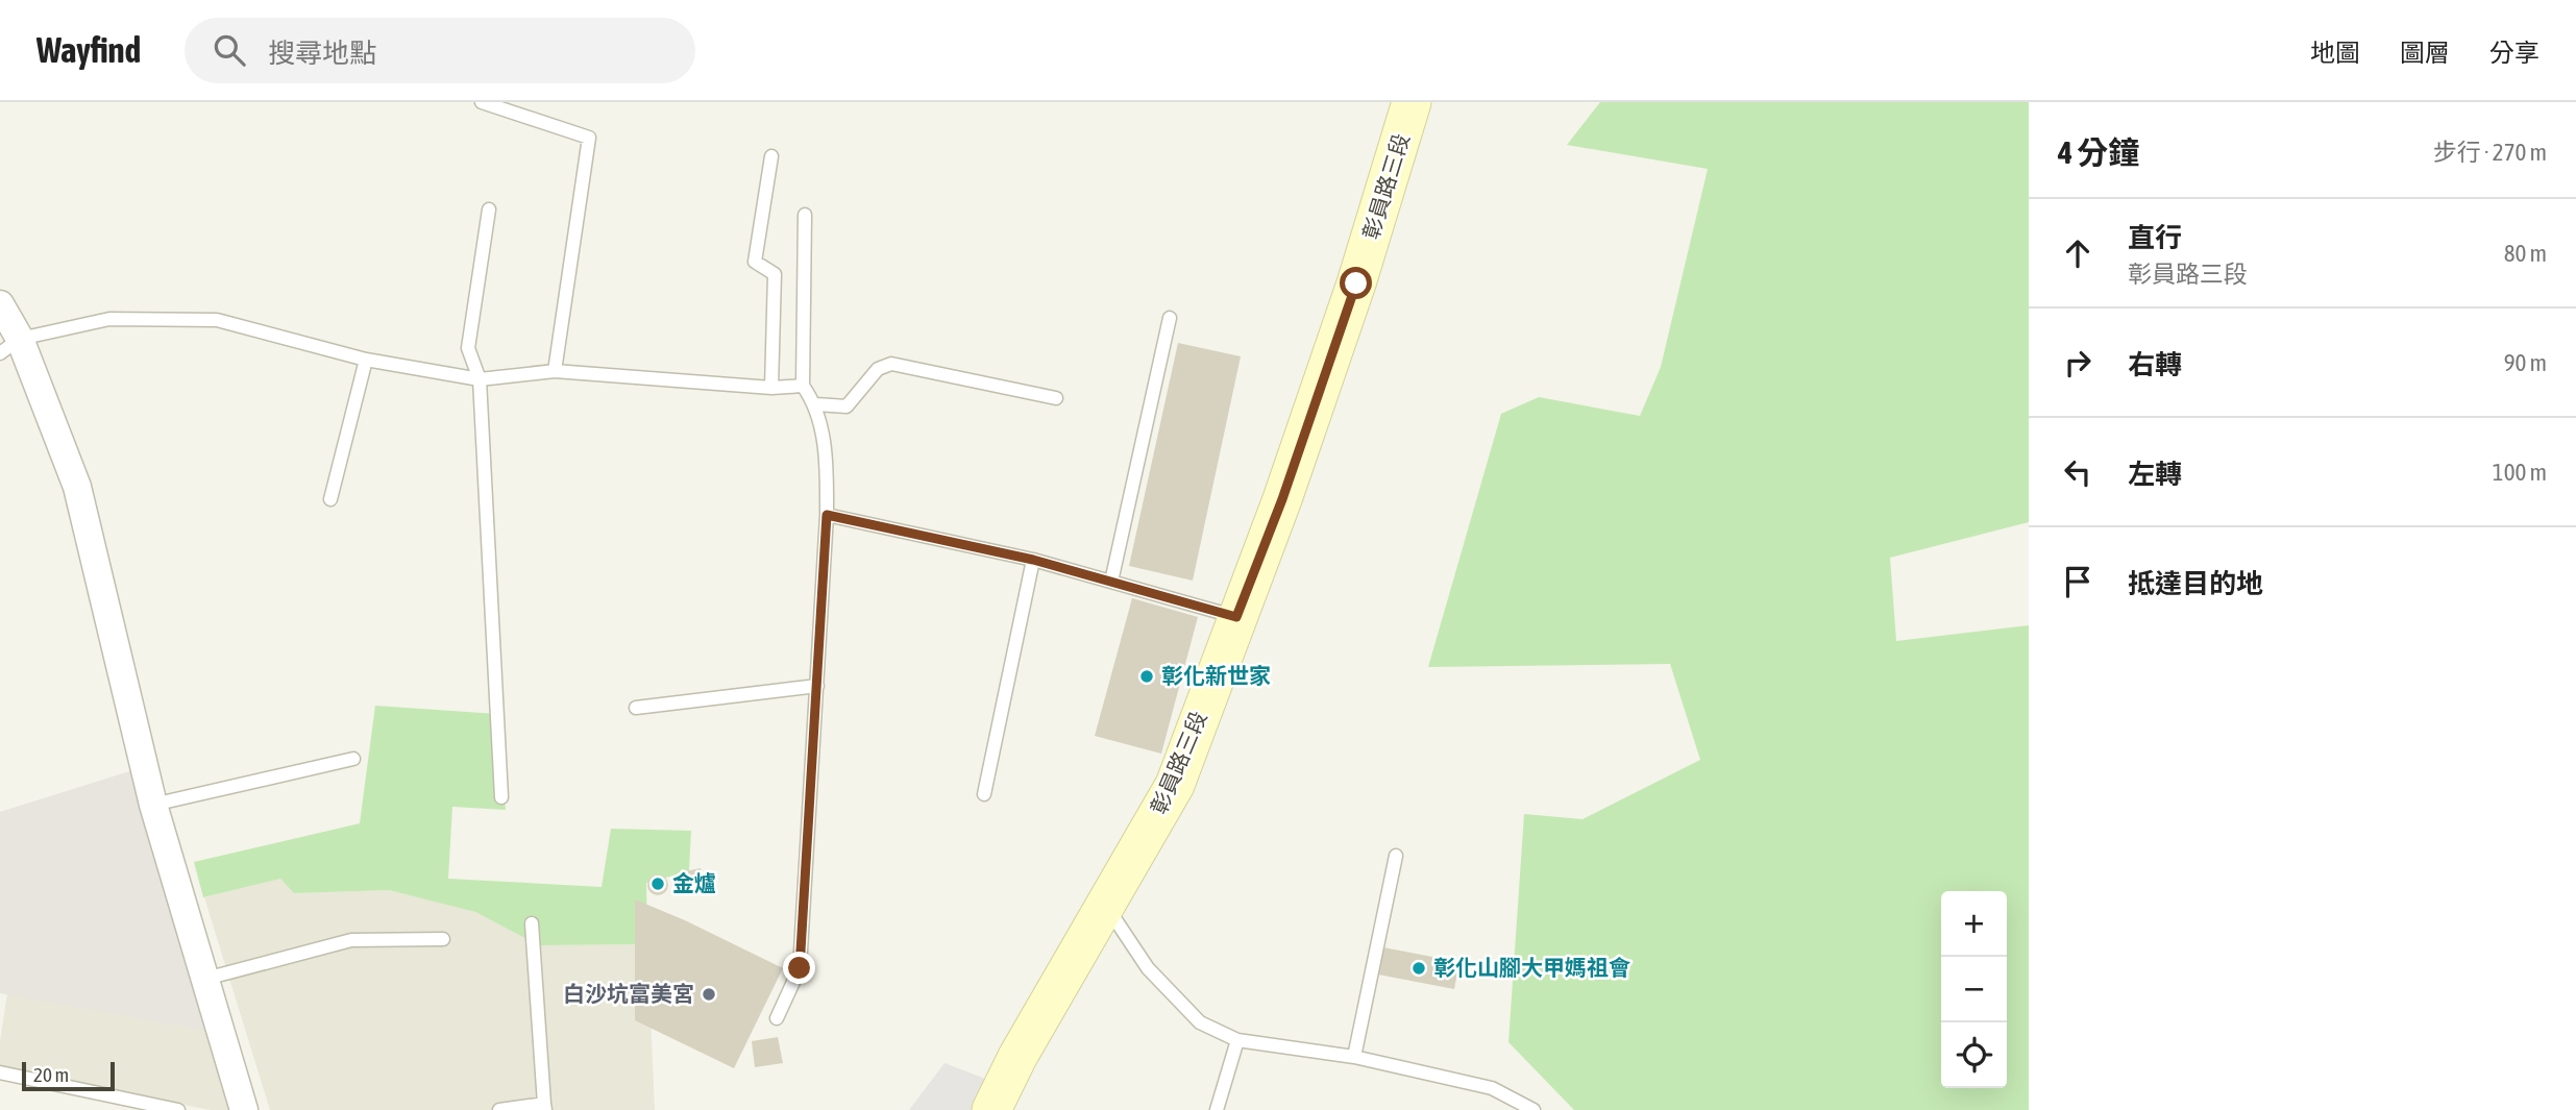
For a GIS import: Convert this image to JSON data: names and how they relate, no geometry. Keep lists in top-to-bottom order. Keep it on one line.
{"streets":{"main road":["彰員路三段"]},"places":["彰化新世家","金爐","彰化山腳大甲媽祖會","白沙坑富美宮"],"scale_bar":"20 m","page":{"header":"Wayfind","search":"搜尋地點","nav":["地圖","圖層","分享"],"heading":["4 分鐘","步行 · 270 m"],"list":[["直行","彰員路三段","80 m"],["右轉","90 m"],["左轉","100 m"],"抵達目的地"],"map_buttons":["+","−"],"scale":"20 m"}}
